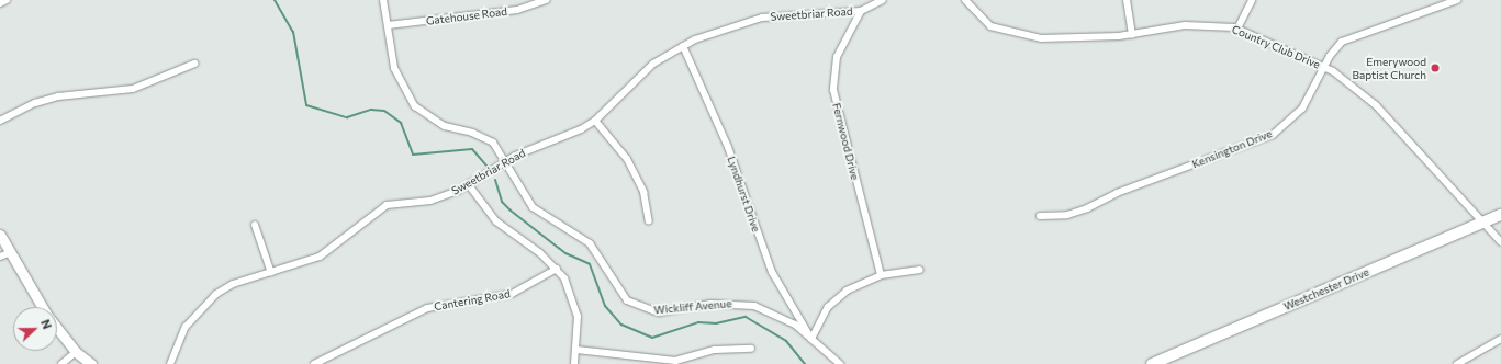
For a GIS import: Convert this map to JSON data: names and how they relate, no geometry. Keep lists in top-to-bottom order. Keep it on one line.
{"streets":{"main road":["Westchester Drive"],"street":["Sweetbriar Road","Gatehouse Road","Country Club Drive","Fernwood Drive","Kensington Drive","Lyndhurst Drive","Cantering Road","Wickliff Avenue"]},"crossings":[["Sweetbriar Road","Fernwood Drive"],["Sweetbriar Road","Lyndhurst Drive"],["Sweetbriar Road","Wickliff Avenue"],["Gatehouse Road","Wickliff Avenue"],["Country Club Drive","Kensington Drive"],["Country Club Drive","Westchester Drive"],["Lyndhurst Drive","Wickliff Avenue"]],"places":["Emerywood Baptist Church"],"north":"right"}
